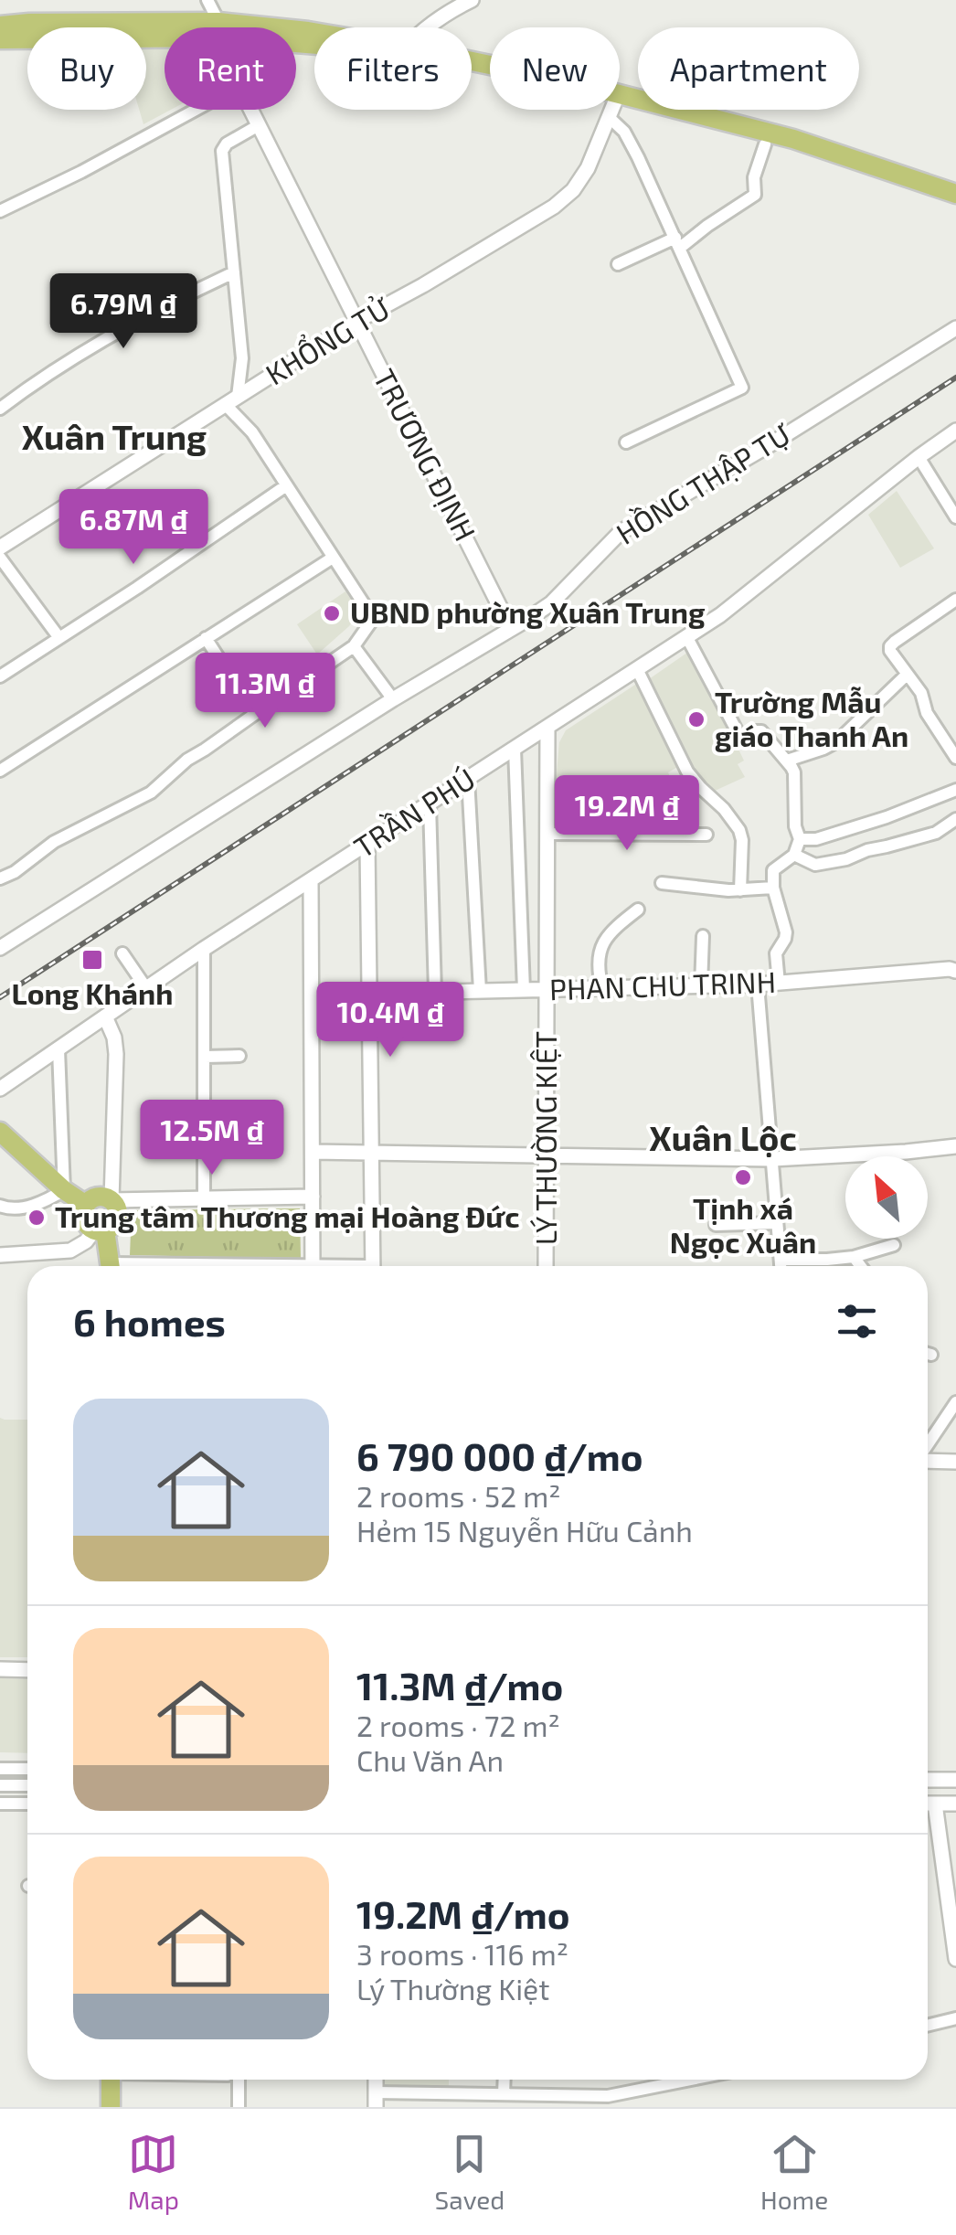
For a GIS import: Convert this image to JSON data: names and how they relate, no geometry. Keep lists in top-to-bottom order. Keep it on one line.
{"streets":{"street":["KHỔNG TỬ","TRƯƠNG ĐỊNH","HỒNG THẬP TỰ","TRẦN PHÚ","PHAN CHU TRINH","LÝ THƯỜNG KIỆT"]},"crossings":[["KHỔNG TỬ","TRƯƠNG ĐỊNH"],["TRƯƠNG ĐỊNH","HỒNG THẬP TỰ"],["TRẦN PHÚ","LÝ THƯỜNG KIỆT"],["PHAN CHU TRINH","LÝ THƯỜNG KIỆT"]],"districts":["Xuân Trung","Xuân Lộc"],"places":{"other":["UBND phường Xuân Trung","Trường Mẫu giáo Thanh An","Tịnh xá Ngọc Xuân","Trung tâm Thương mại Hoàng Đức"],"transit":["Long Khánh"]},"north":"top left","page":{"chip":["Buy","Rent","Filters","New","Apartment"],"price":["6.79M ₫","6.87M ₫","11.3M ₫","19.2M ₫","10.4M ₫","12.5M ₫"],"heading":"6 homes","list":[{"name":"6 790 000 ₫/mo","note":"2 rooms · 52 m² · Hẻm 15 Nguyễn Hữu Cảnh"},{"name":"11.3M ₫/mo","note":"2 rooms · 72 m² · Chu Văn An"},{"name":"19.2M ₫/mo","note":"3 rooms · 116 m² · Lý Thường Kiệt"}],"tabs":["Map","Saved","Home"]}}
